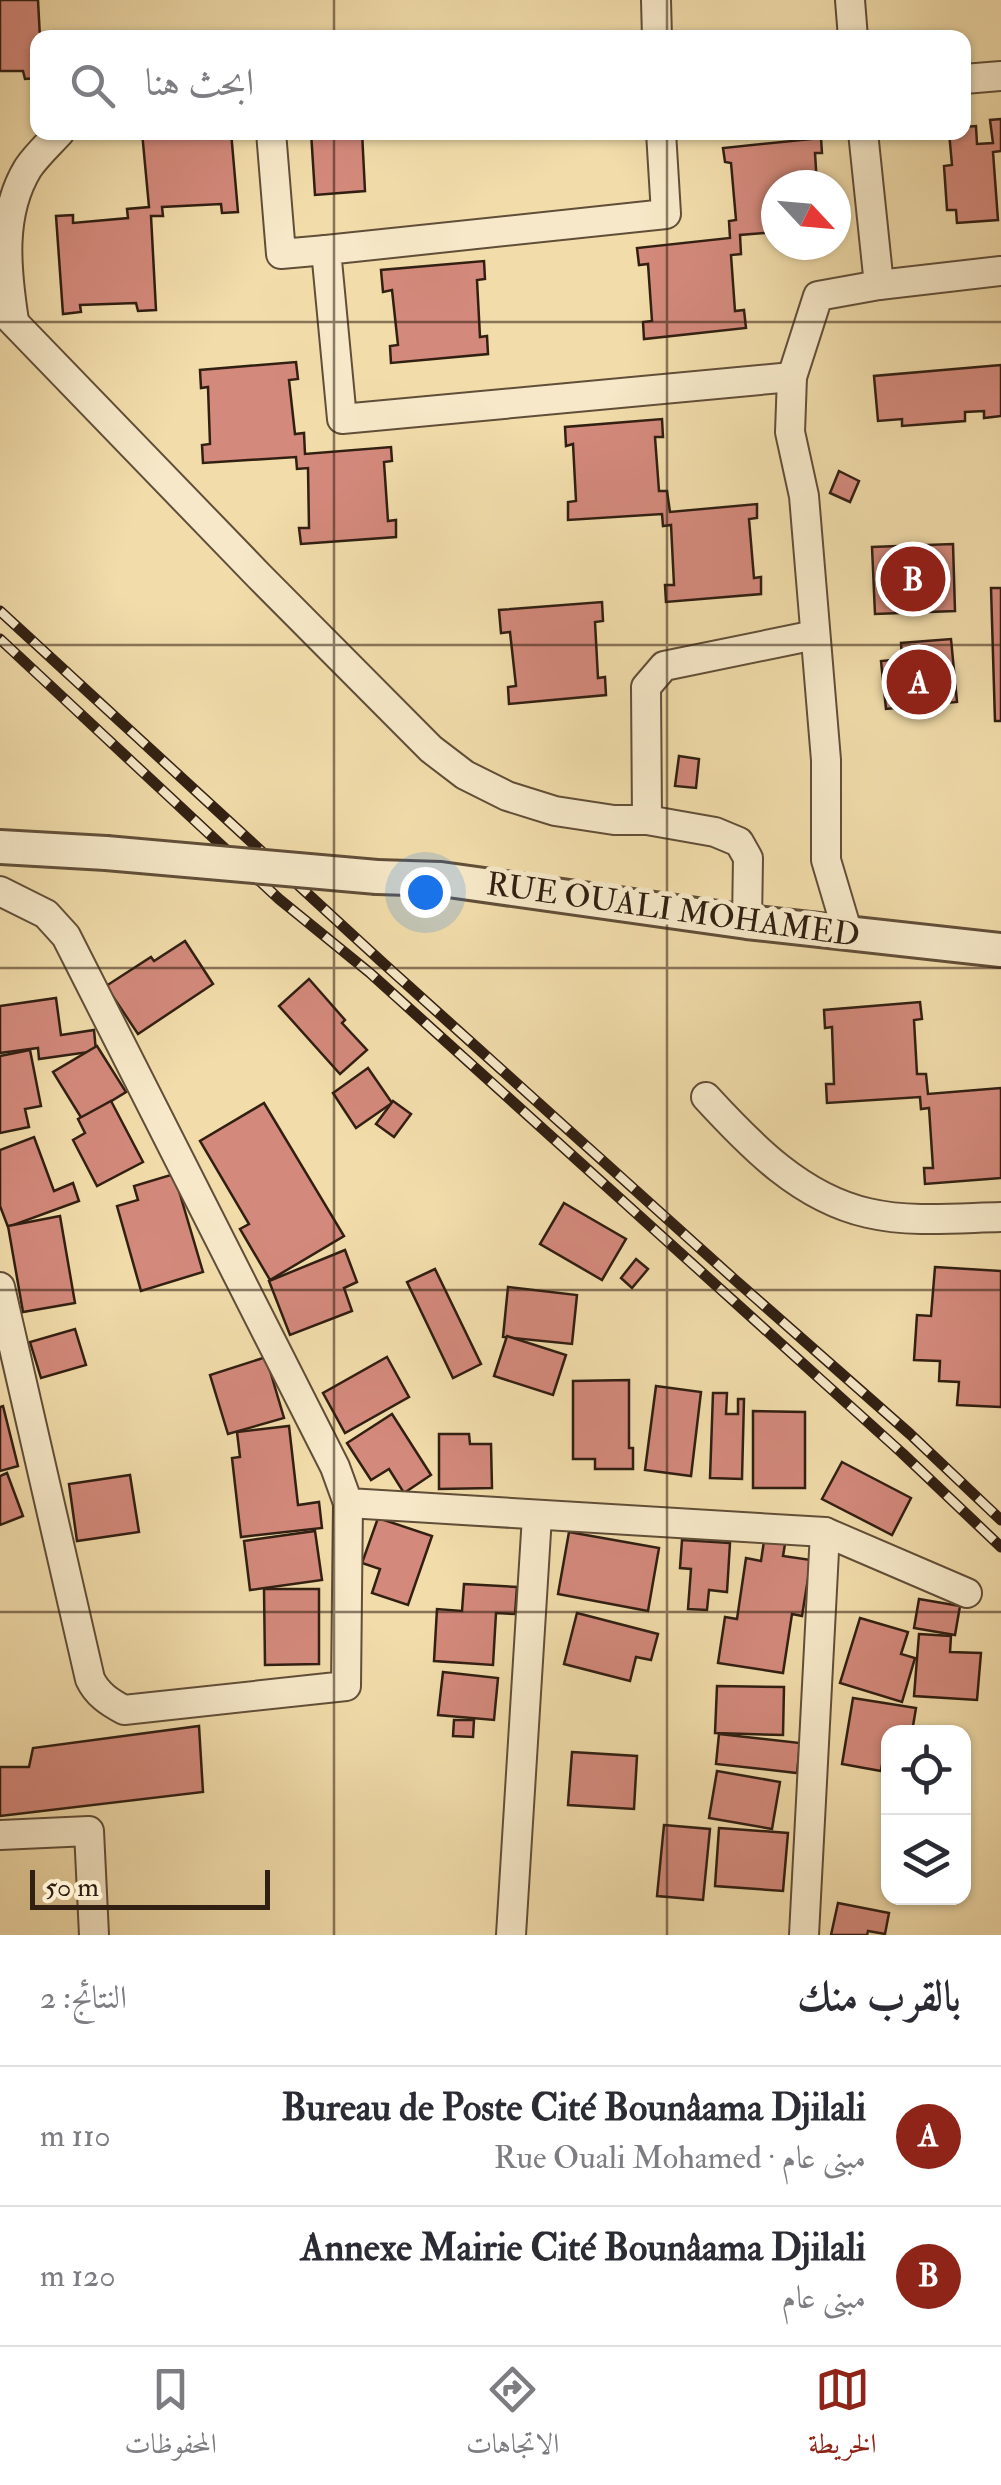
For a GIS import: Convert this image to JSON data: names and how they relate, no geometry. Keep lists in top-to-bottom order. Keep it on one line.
{"streets":{"street":["RUE OUALI MOHAMED"]},"scale_bar":"50 m","north":"bottom right","page":{"search":"ابحث هنا","pins":["B","A"],"scale":"50 m","heading":["بالقرب منك","النتائج: 2"],"list":[{"mark":"A","name":"Bureau de Poste Cité Bounâama Djilali","note":"مبنى عام · Rue Ouali Mohamed","value":"110 m"},{"mark":"B","name":"Annexe Mairie Cité Bounâama Djilali","note":"مبنى عام","value":"120 m"}],"nav":["الخريطة","الاتجاهات","المحفوظات"]}}
